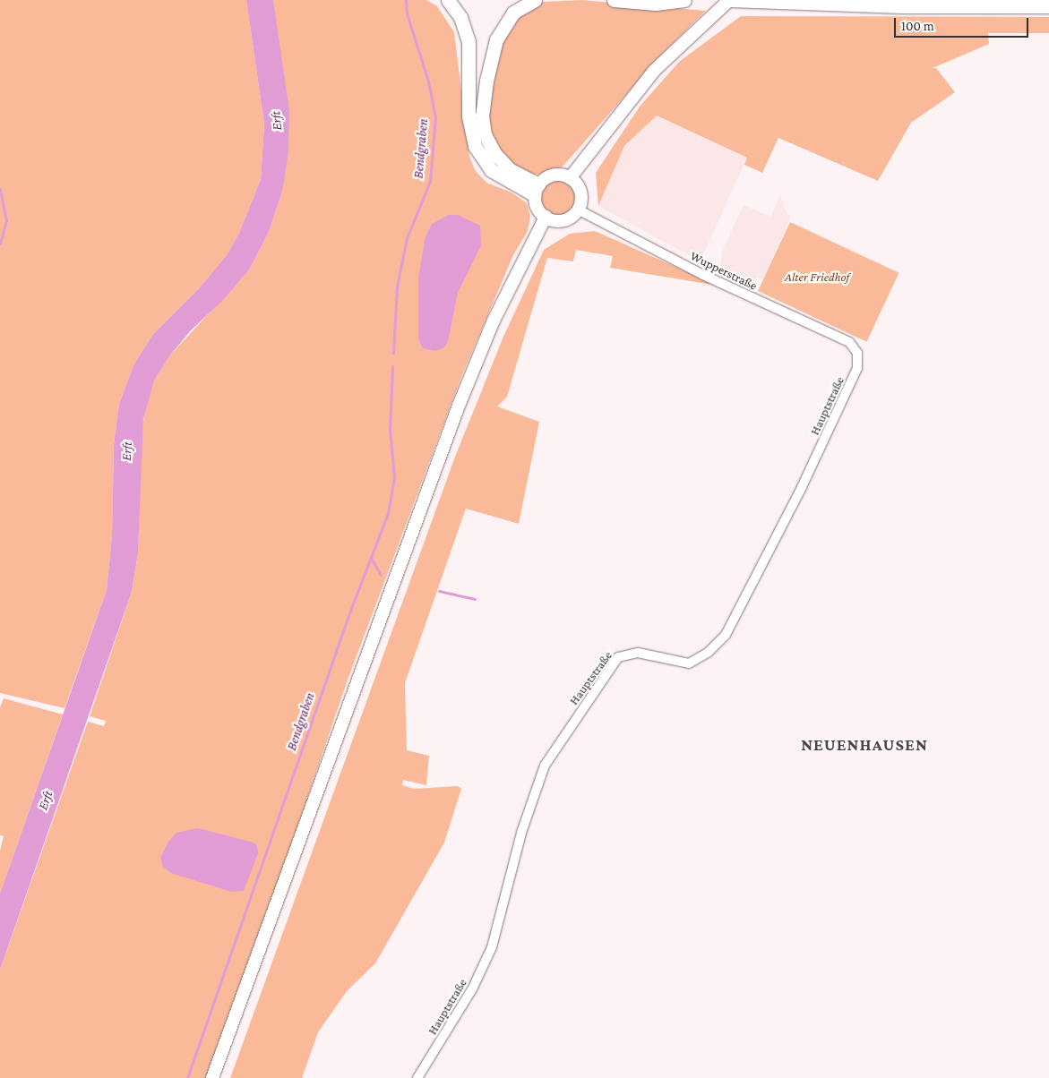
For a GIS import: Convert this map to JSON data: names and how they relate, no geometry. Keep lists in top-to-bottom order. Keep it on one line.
{"streets":{"street":["Wupperstraße","Hauptstraße"]},"crossings":[["Wupperstraße","Hauptstraße"]],"districts":["NEUENHAUSEN"],"water":["Erft","Bendgraben"],"parks":["Alter Friedhof"],"scale_bar":"100 m"}
